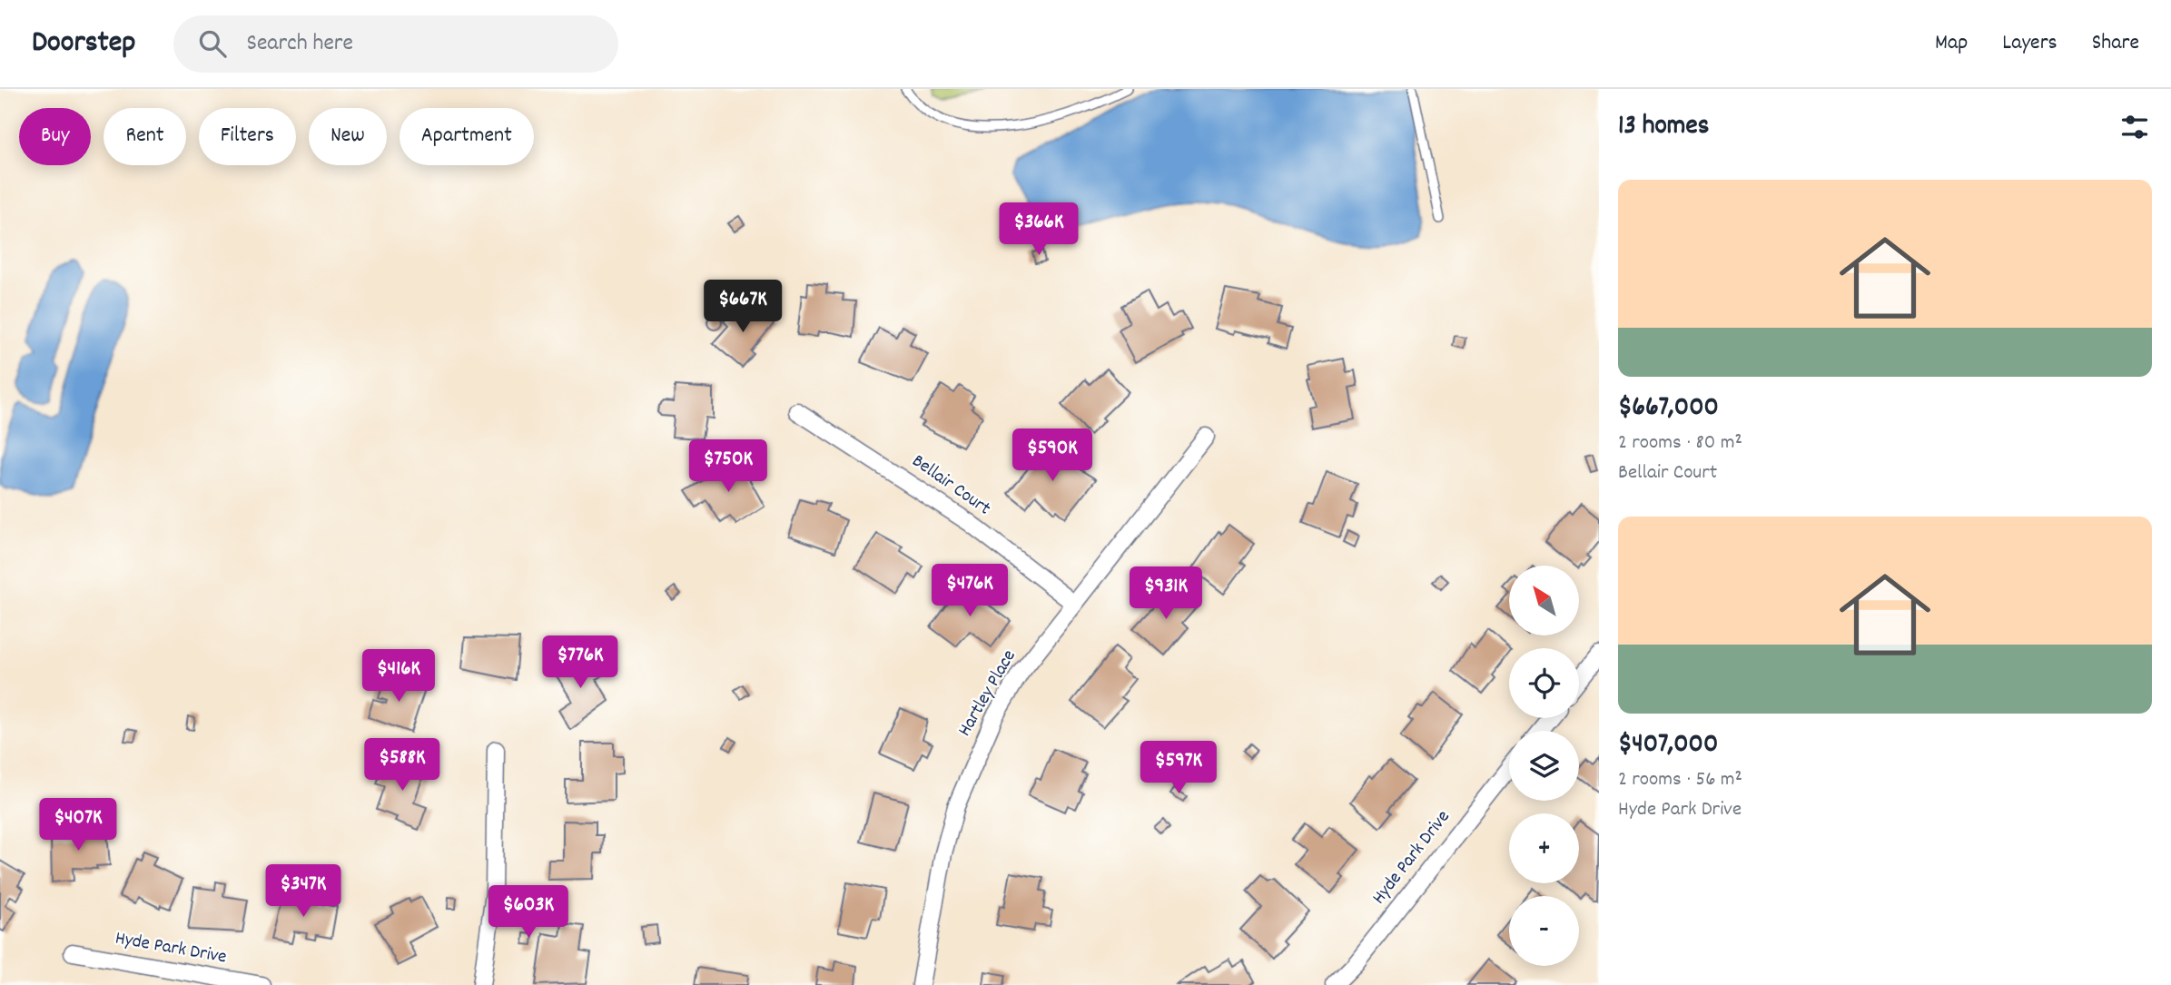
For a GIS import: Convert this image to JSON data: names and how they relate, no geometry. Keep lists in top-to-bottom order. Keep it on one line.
{"streets":{"street":["Bellair Court","Hartley Place","Hyde Park Drive"]},"crossings":[["Bellair Court","Hartley Place"]],"north":"top left","page":{"header":"Doorstep","search":"Search here","nav":["Map","Layers","Share"],"heading":"13 homes","chip":["Buy","Rent","Filters","New","Apartment"],"list":[{"name":"$667,000","note":"2 rooms · 80 m² · Bellair Court"},{"name":"$407,000","note":"2 rooms · 56 m² · Hyde Park Drive"}],"price":["$366K","$667K","$590K","$750K","$476K","$931K","$776K","$416K","$588K","$597K","$407K","$347K","$603K"],"map_buttons":["+","−"]}}
